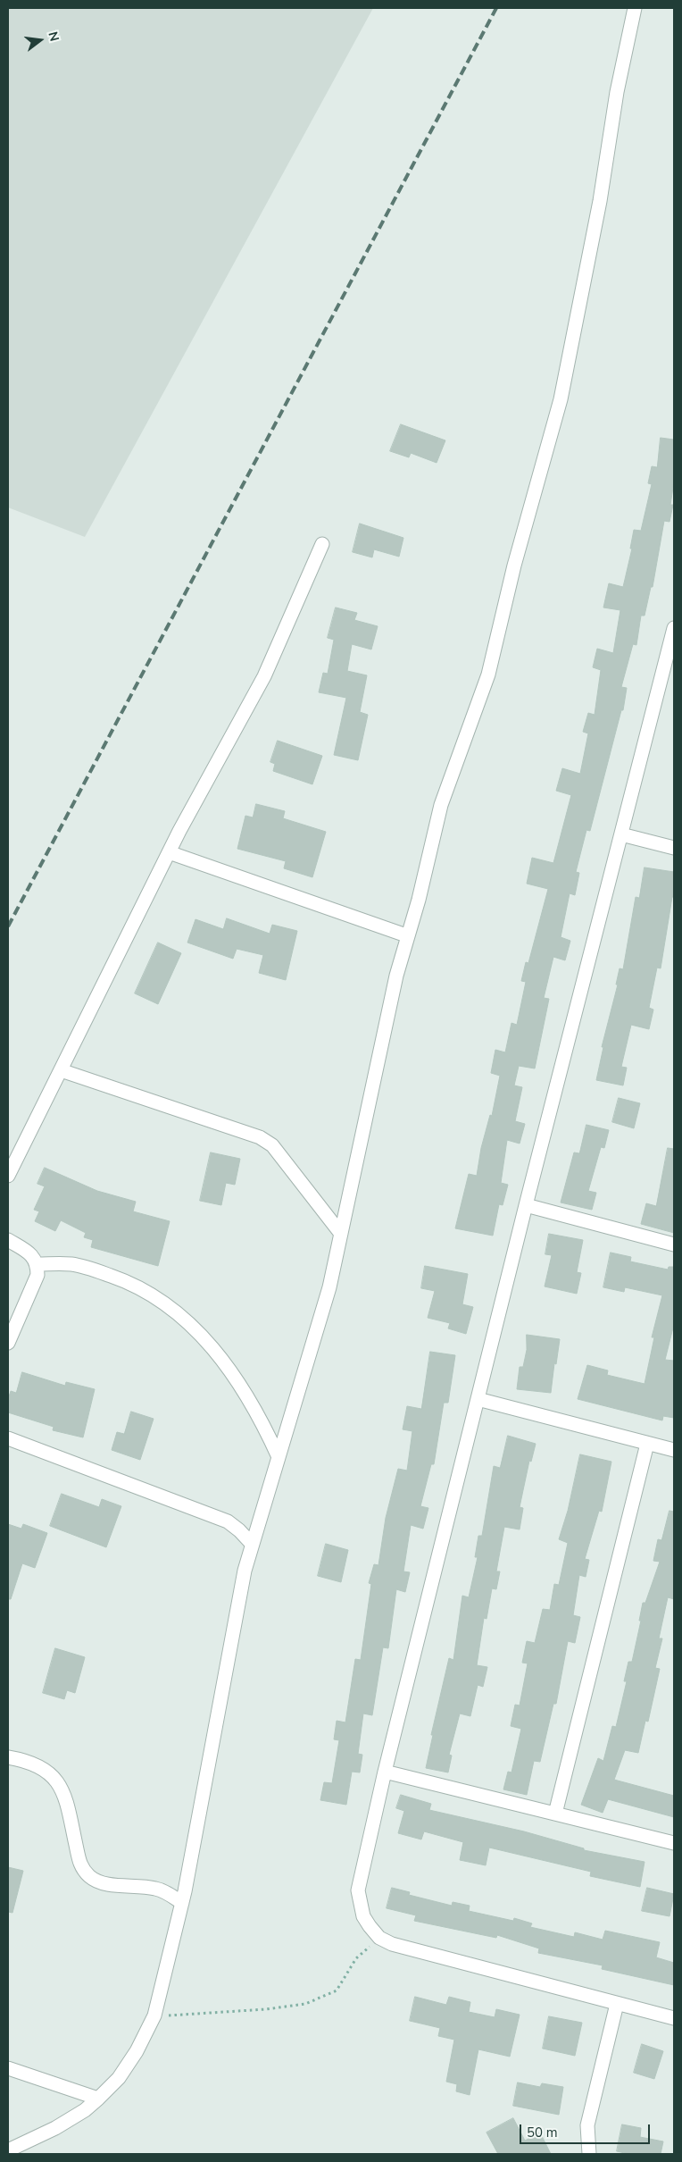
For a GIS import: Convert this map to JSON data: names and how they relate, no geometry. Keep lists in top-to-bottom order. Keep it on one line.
{"scale_bar":"50 m","north":"right"}
